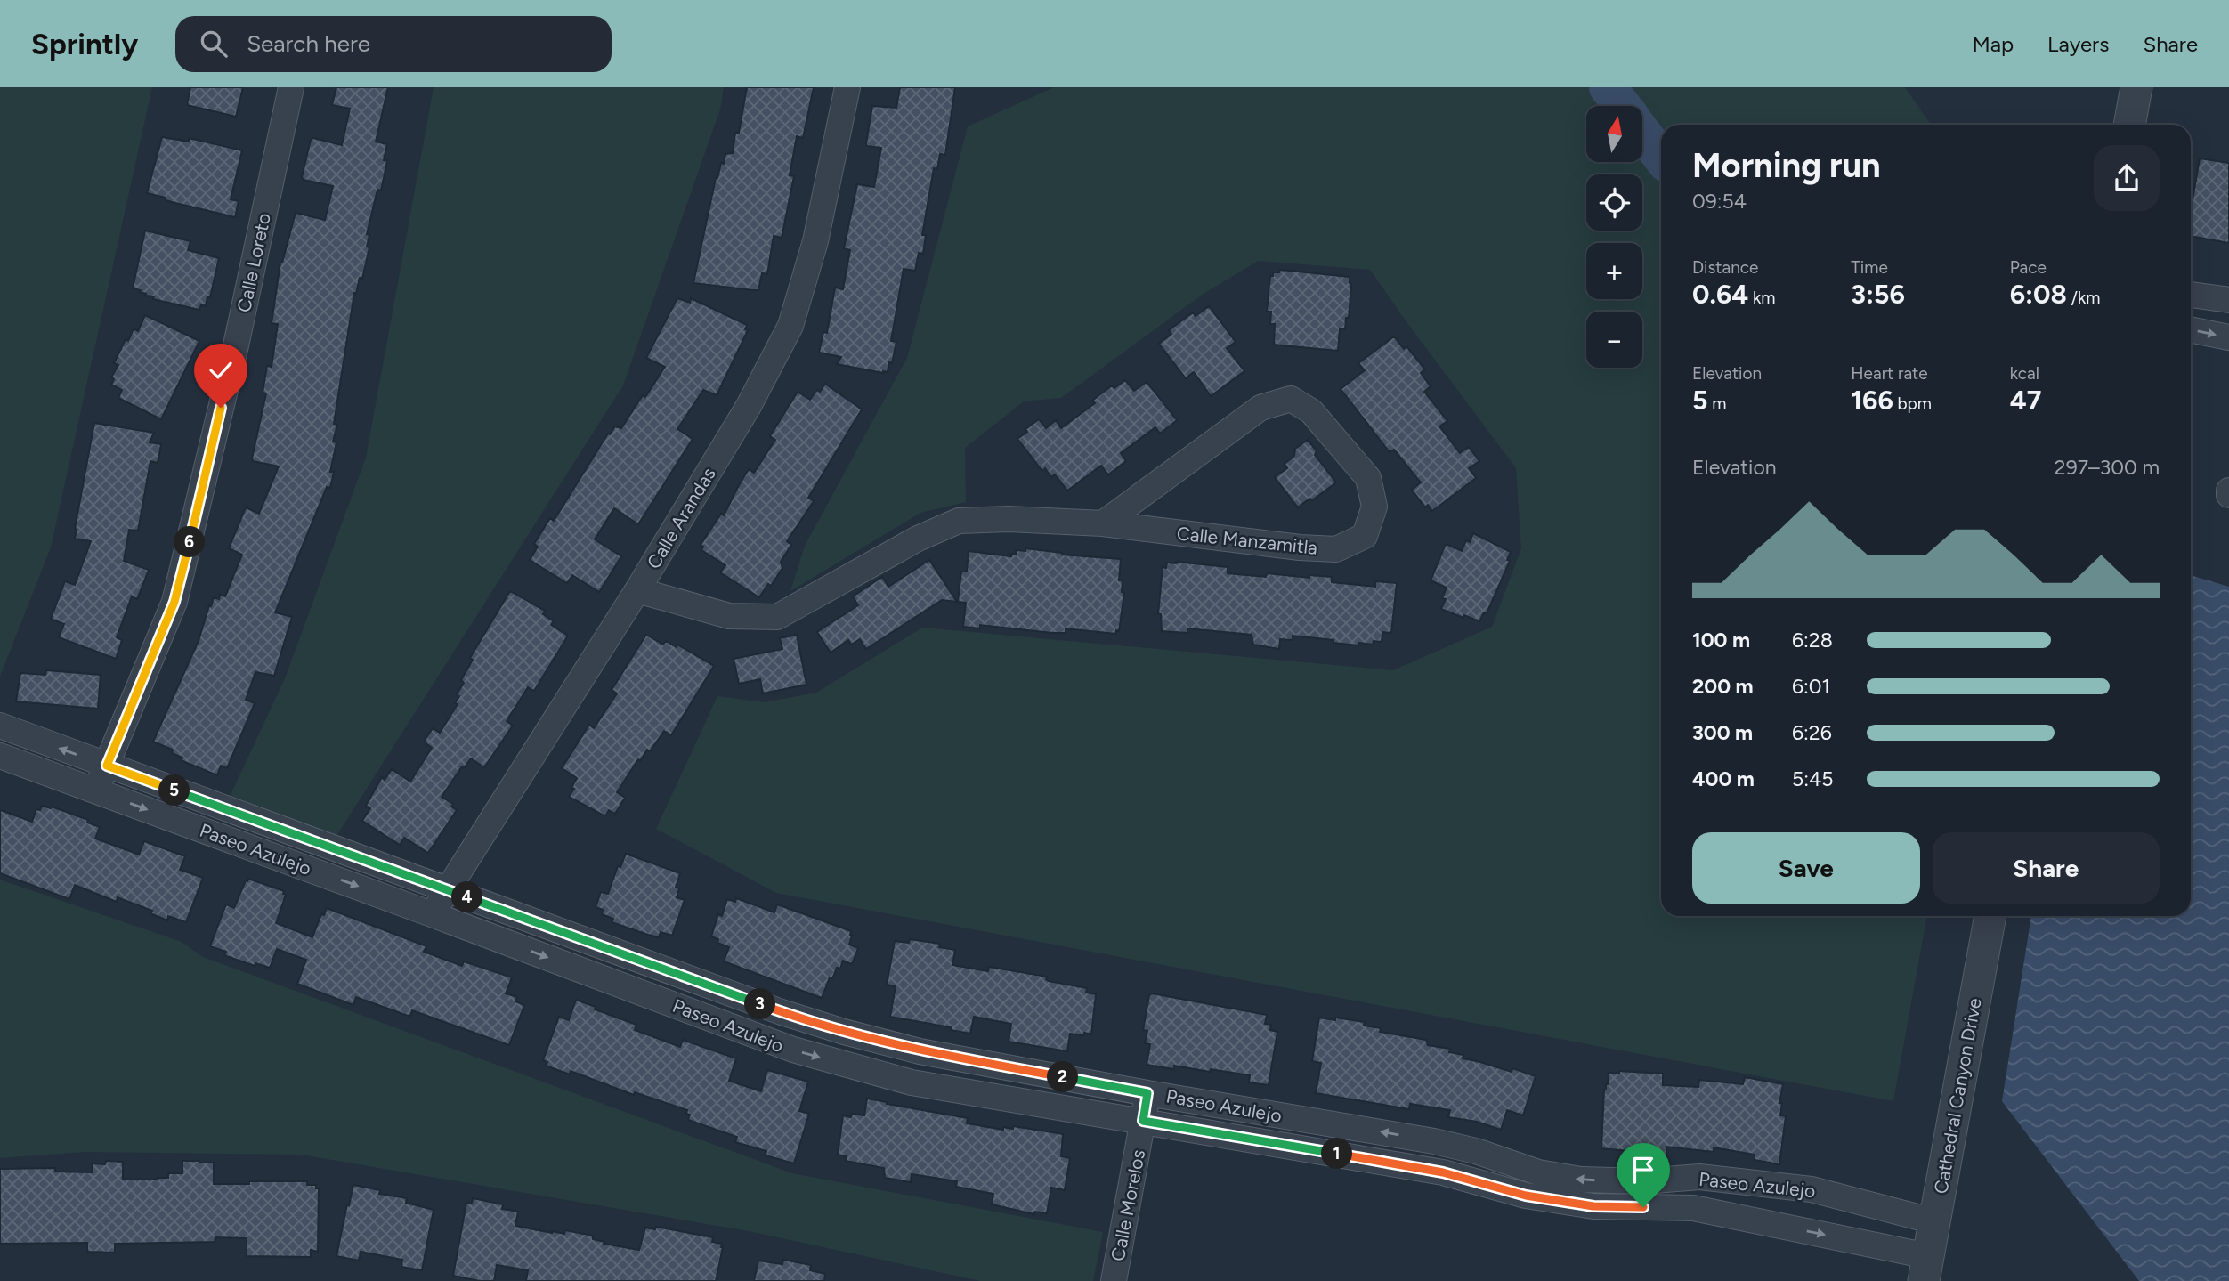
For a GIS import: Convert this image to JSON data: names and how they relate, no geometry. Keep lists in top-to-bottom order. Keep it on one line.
{"streets":{"street":["Calle Loreto","Calle Arandas","Calle Manzamitla","Paseo Azulejo","Cathedral Canyon Drive","Calle Morelos"]},"crossings":[["Calle Loreto","Paseo Azulejo"],["Calle Arandas","Calle Manzamitla"],["Calle Arandas","Paseo Azulejo"],["Paseo Azulejo","Cathedral Canyon Drive"],["Paseo Azulejo","Calle Morelos"]],"north":"top","page":{"header":"Sprintly","search":"Search here","nav":["Map","Layers","Share"],"map_buttons":["+","−"],"heading":["Morning run","09:54"],"stats":[["Distance","0.64 km"],["Time","3:56"],["Pace","6:08 /km"],["Elevation","5 m"],["Heart rate","166 bpm"],["kcal","47"]],"chart":["Elevation","297–300 m"],"pins":["6","5","4","3","2","1"],"list":[{"name":"100 m","note":"6:28"},{"name":"200 m","note":"6:01"},{"name":"300 m","note":"6:26"},{"name":"400 m","note":"5:45"}],"buttons":["Save","Share"]}}
